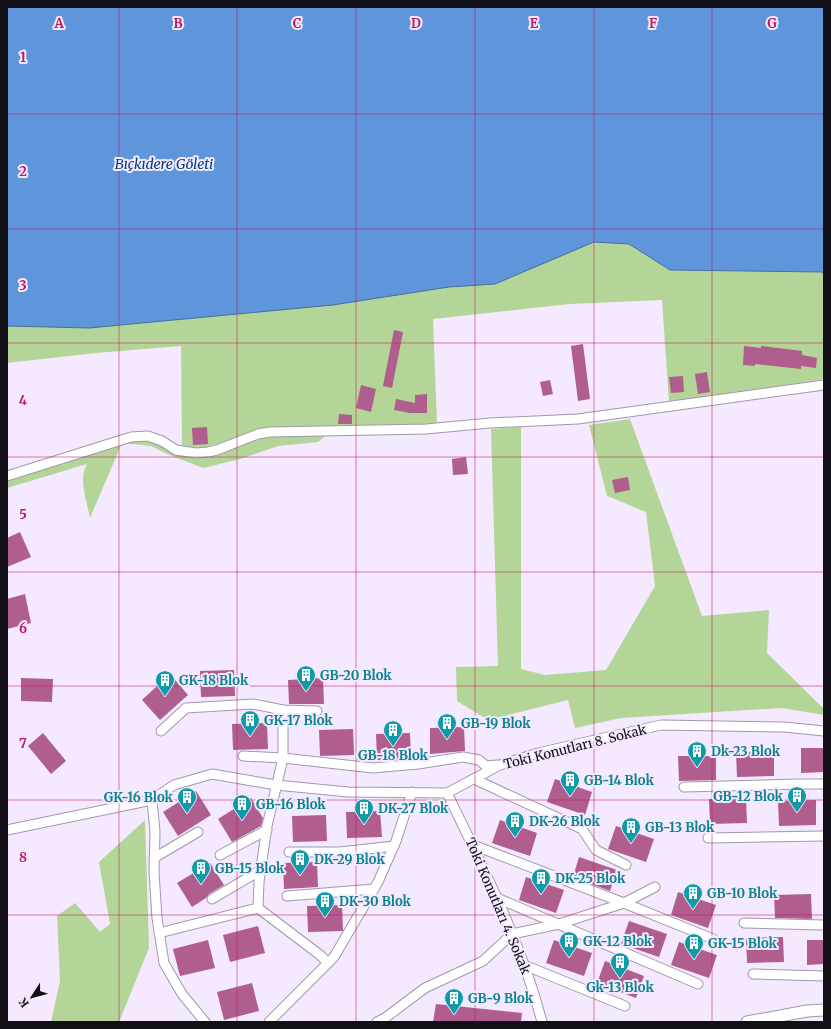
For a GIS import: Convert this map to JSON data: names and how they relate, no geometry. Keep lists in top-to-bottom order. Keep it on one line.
{"streets":{"street":["Toki Konutları 8. Sokak","Toki Konutları 4. Sokak"]},"crossings":[["Toki Konutları 8. Sokak","Toki Konutları 4. Sokak"]],"water":["Bıçkıdere Göleti"],"places":{"building":["GB-20 Blok","GK-18 Blok","GK-17 Blok","GB-19 Blok","GB-18 Blok","Dk-23 Blok","GB-14 Blok","GB-12 Blok","GK-16 Blok","GB-16 Blok","DK-27 Blok","DK-26 Blok","GB-13 Blok","DK-29 Blok","GB-15 Blok","DK-25 Blok","GB-10 Blok","DK-30 Blok","GK-12 Blok","GK-15 Blok","Gk-13 Blok","GB-9 Blok"]},"north":"bottom left","grid":{"columns":["A","B","C","D","E","F","G"],"rows":["1","2","3","4","5","6","7","8"]}}
